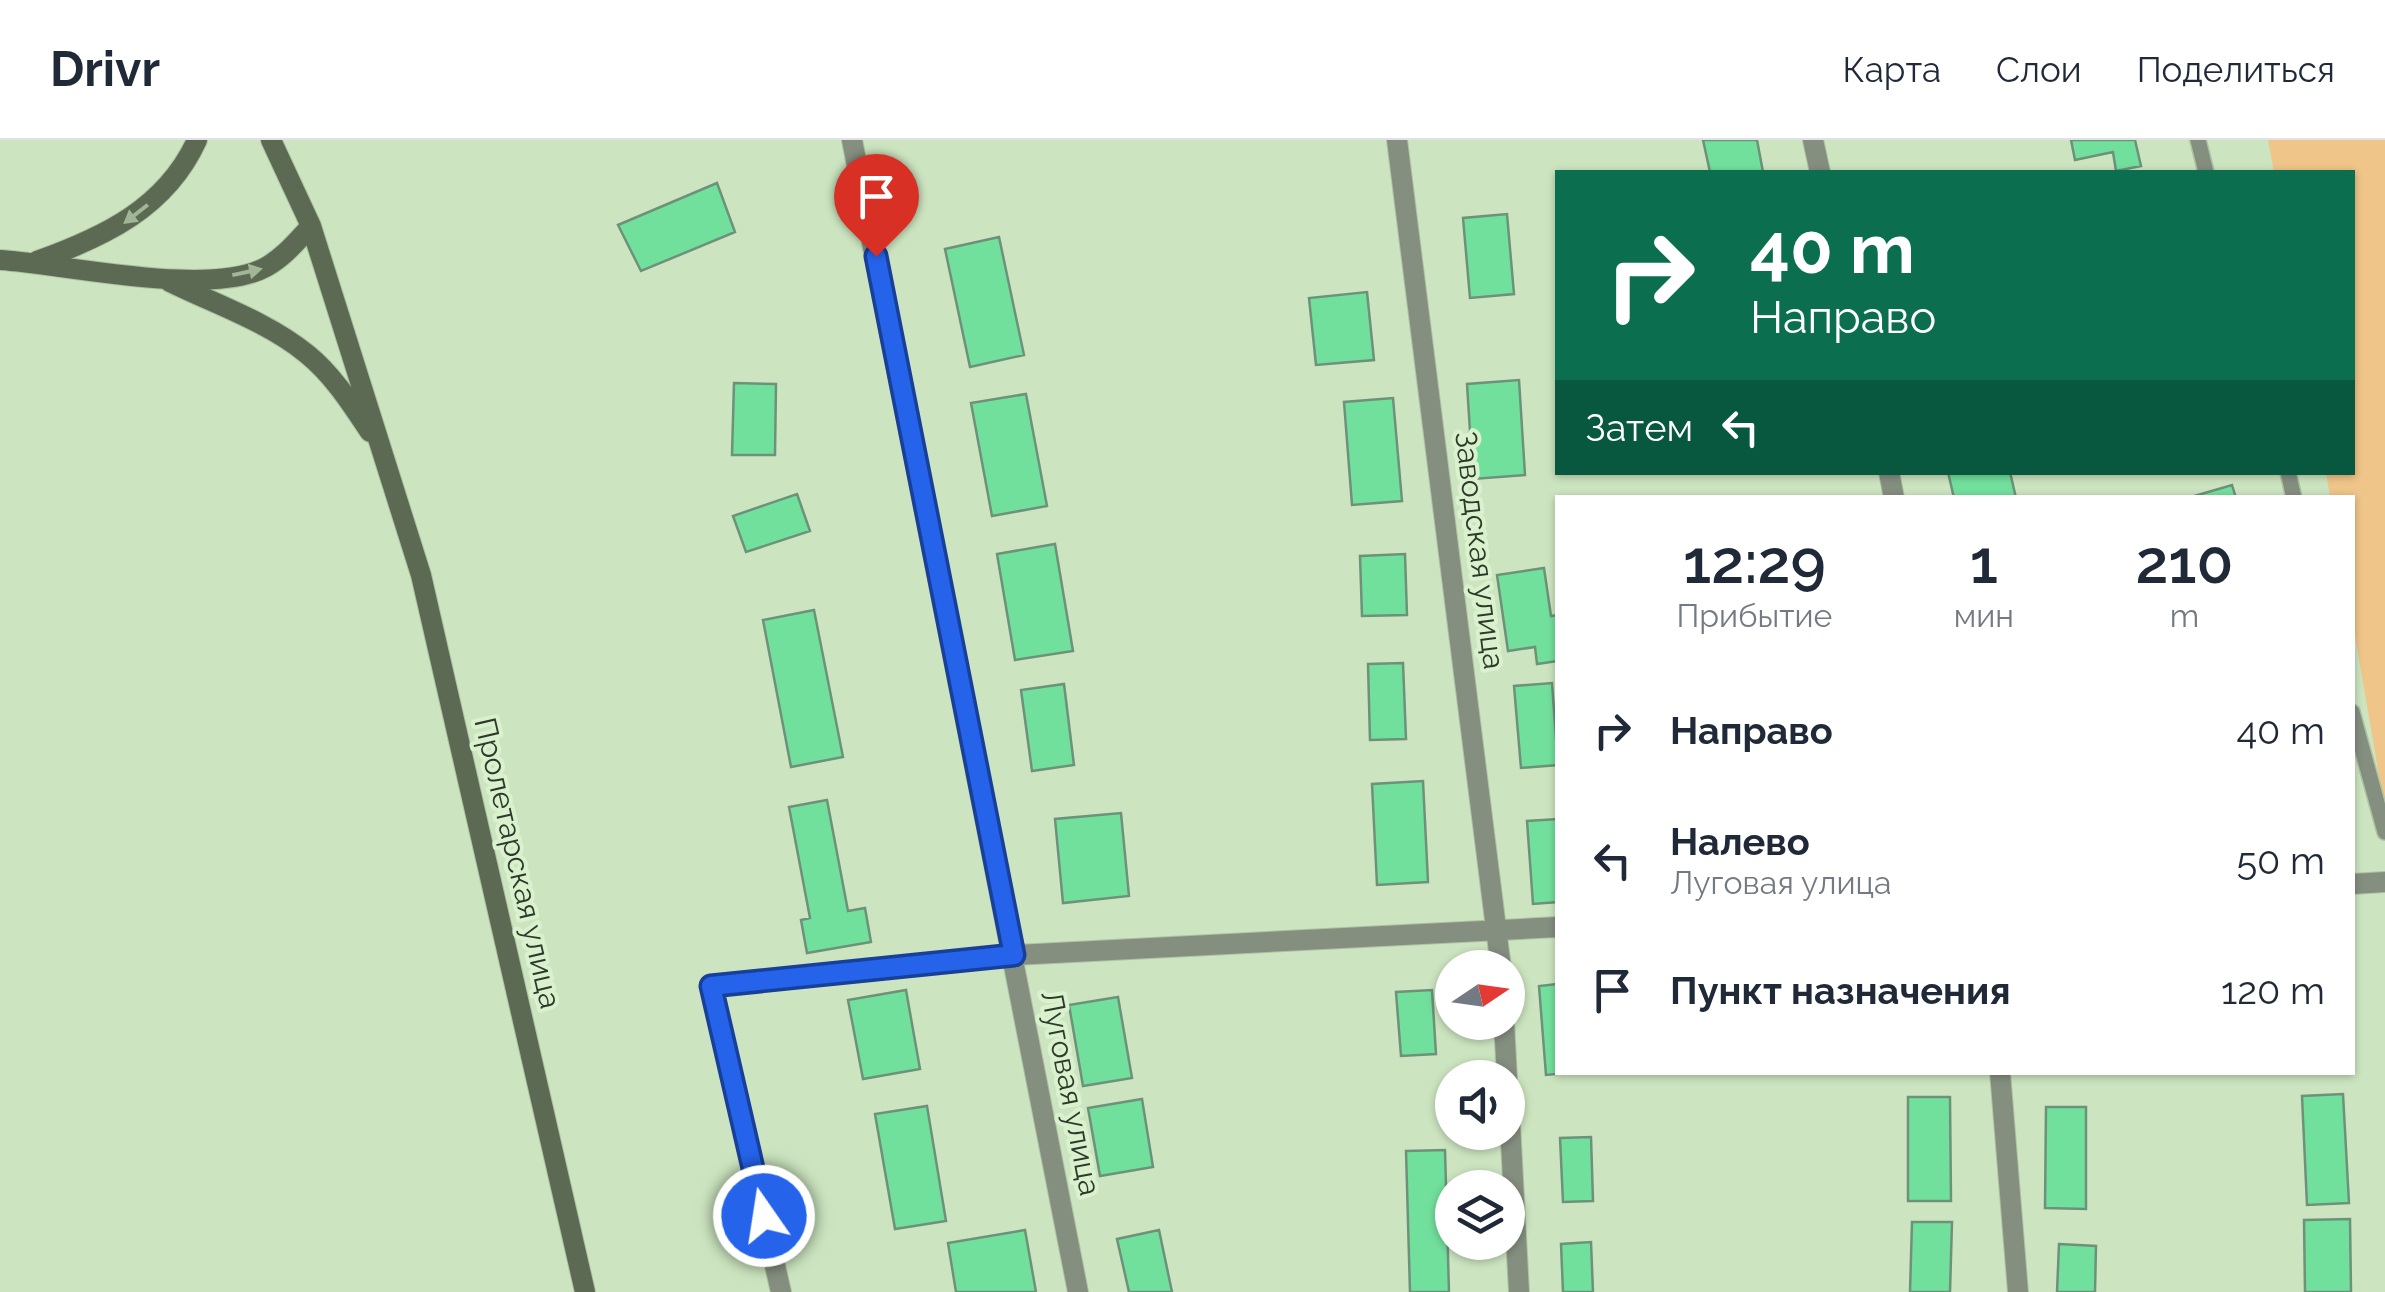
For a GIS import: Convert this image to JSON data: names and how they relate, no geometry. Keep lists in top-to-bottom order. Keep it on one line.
{"streets":{"main road":["Пролетарская улица"],"street":["Заводская улица","Луговая улица"]},"north":"right","page":{"header":"Drivr","nav":["Карта","Слои","Поделиться"],"turn":["40 m","Направо"],"then":"Затем","eta":["12:29","Прибытие","1","мин","210","m"],"list":[{"name":"Направо","value":"40 m"},{"name":"Налево","note":"Луговая улица","value":"50 m"},{"name":"Пункт назначения","value":"120 m"}]}}
